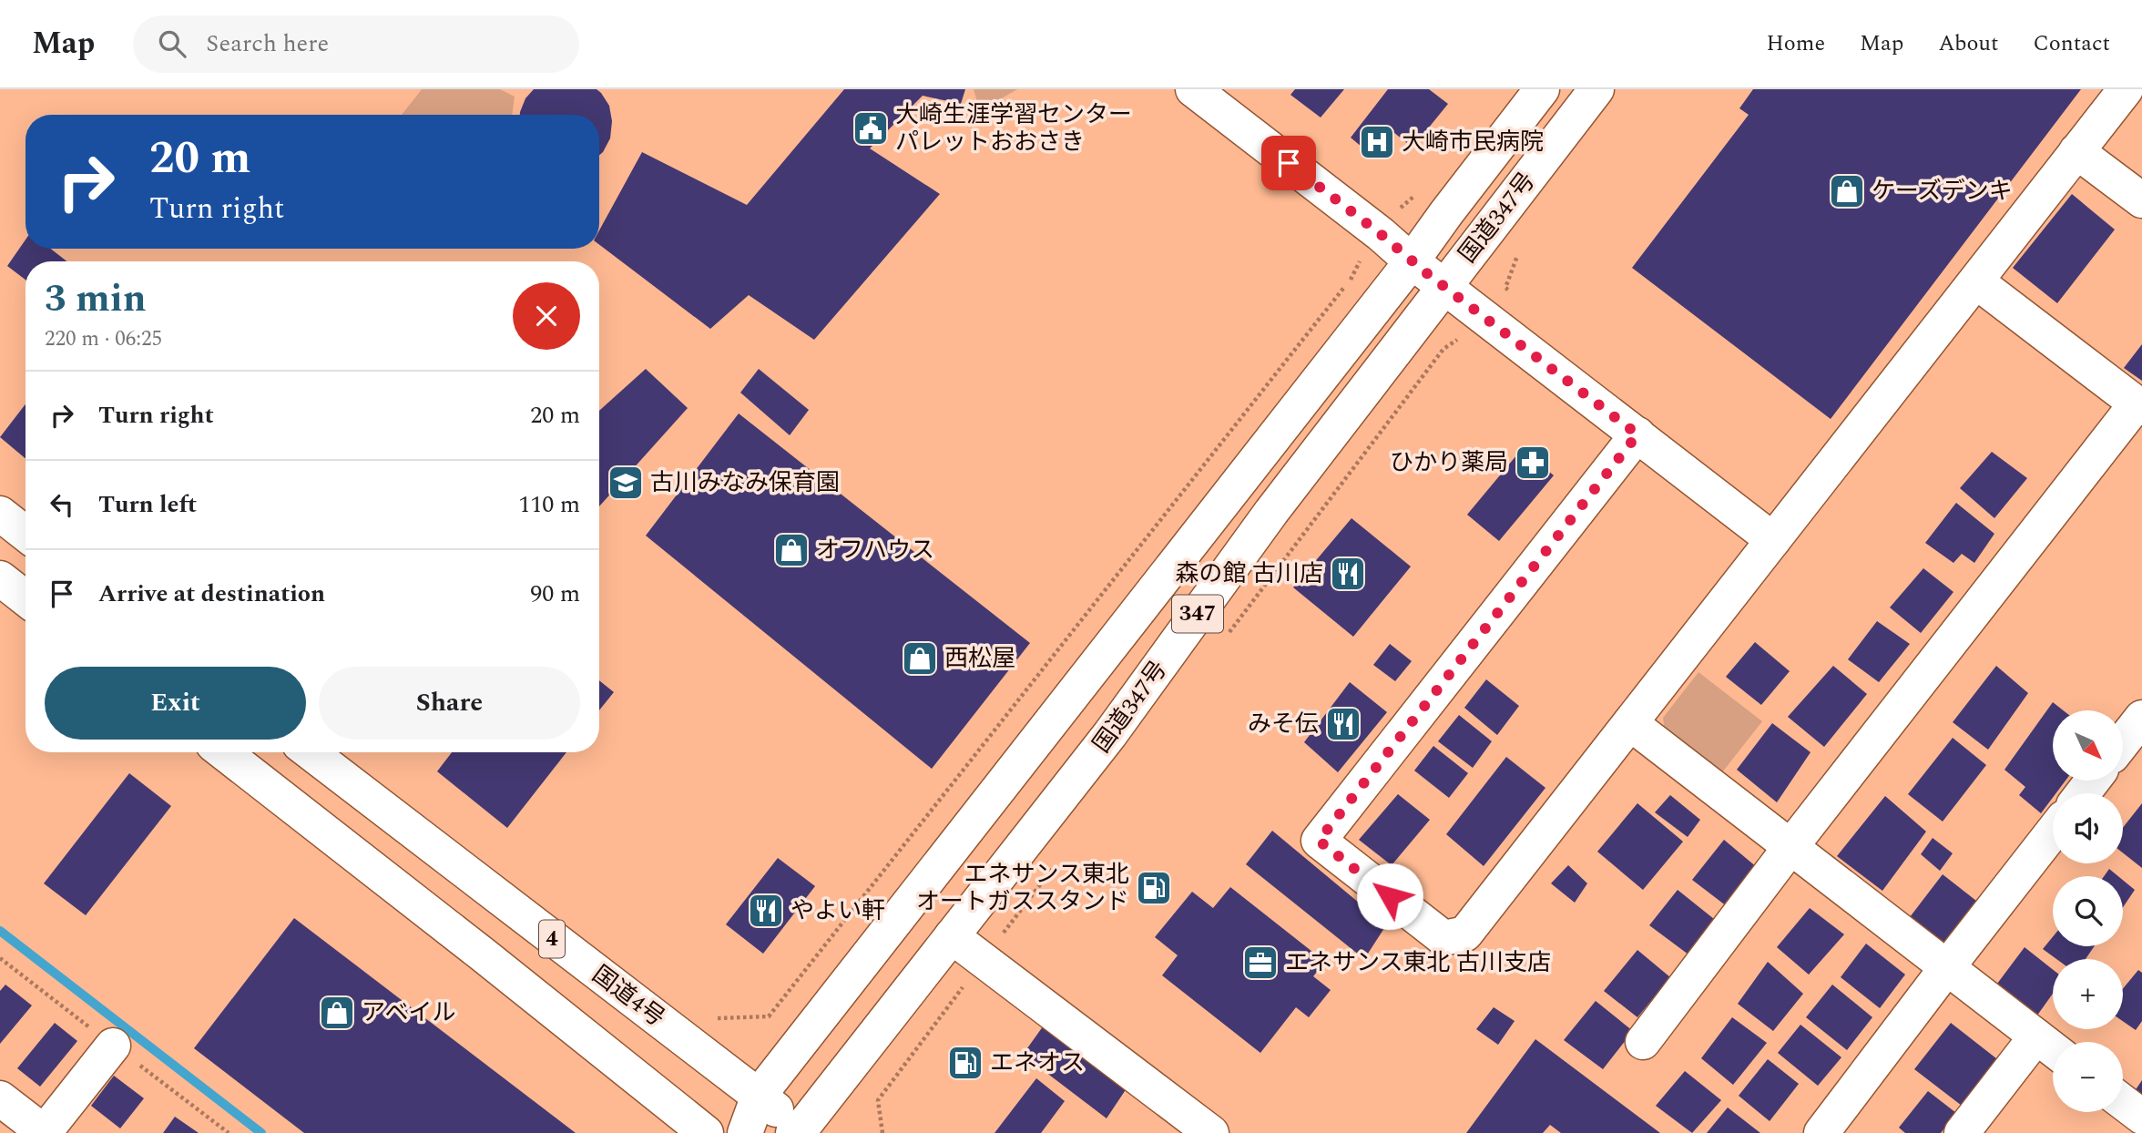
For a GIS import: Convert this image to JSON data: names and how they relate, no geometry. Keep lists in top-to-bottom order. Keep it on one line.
{"streets":{"main road":["国道347号","347","4","国道4号"]},"crossings":[["国道347号","国道4号"]],"places":{"public building":["大崎生涯学習センター パレットおおさき"],"hospital":["大崎市民病院"],"shop":["ケーズデンキ","オフハウス","西松屋","アベイル"],"pharmacy":["ひかり薬局"],"school or university":["古川みなみ保育園"],"restaurant":["森の館 古川店","みそ伝","やよい軒"],"fuel station":["エネサンス東北 オートガススタンド","エネオス"],"office":["エネサンス東北 古川支店"]},"north":"bottom right","page":{"header":"Map","search":"Search here","nav":["Home","Map","About","Contact"],"turn":["20 m","Turn right"],"heading":["3 min","220 m · 06:25"],"list":[{"name":"Turn right","value":"20 m"},{"name":"Turn left","value":"110 m"},{"name":"Arrive at destination","value":"90 m"}],"buttons":["Exit","Share"],"map_buttons":["+","−"]}}
